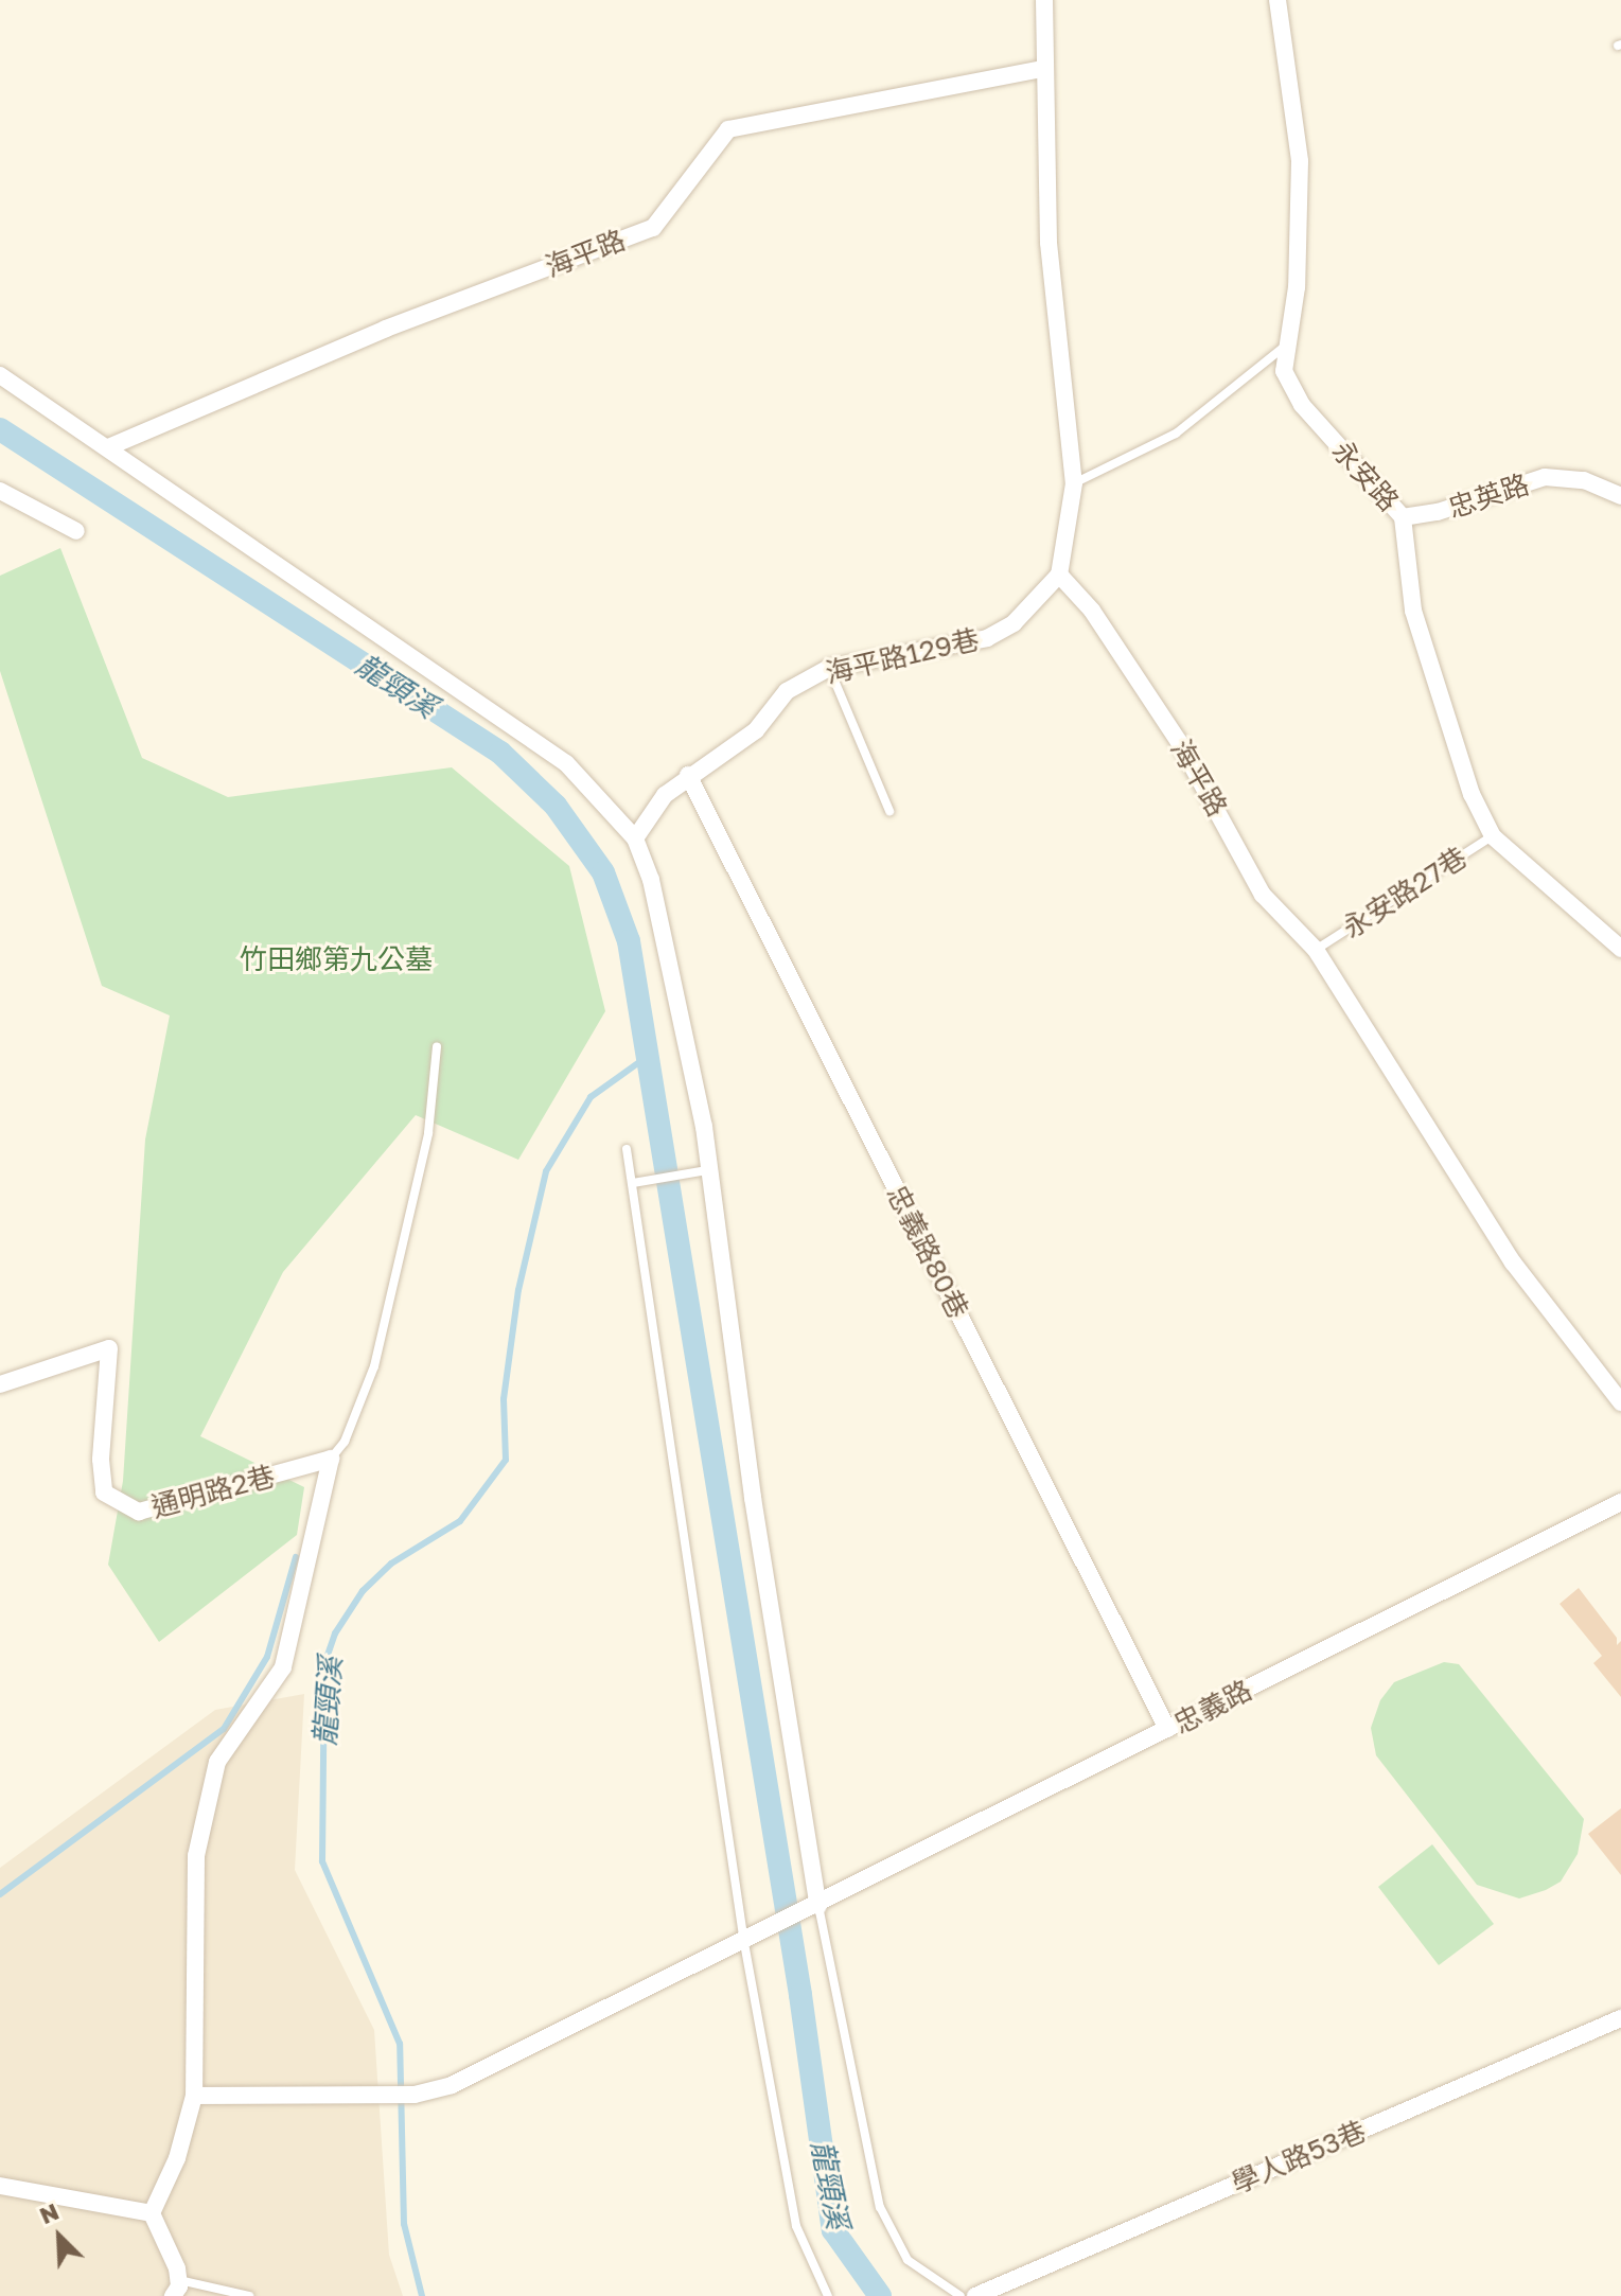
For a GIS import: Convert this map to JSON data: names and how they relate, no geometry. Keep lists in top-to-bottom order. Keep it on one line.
{"streets":{"street":["海平路","永安路","忠英路","海平路129巷","忠義路80巷","通明路2巷","忠義路","學人路53巷"],"lane":["永安路27巷"]},"crossings":[["海平路","海平路129巷"],["海平路","永安路27巷"],["永安路","忠英路"],["永安路","永安路27巷"],["海平路129巷","忠義路80巷"],["忠義路80巷","忠義路"]],"water":["龍頸溪"],"parks":["竹田鄉第九公墓"],"north":"top left"}
